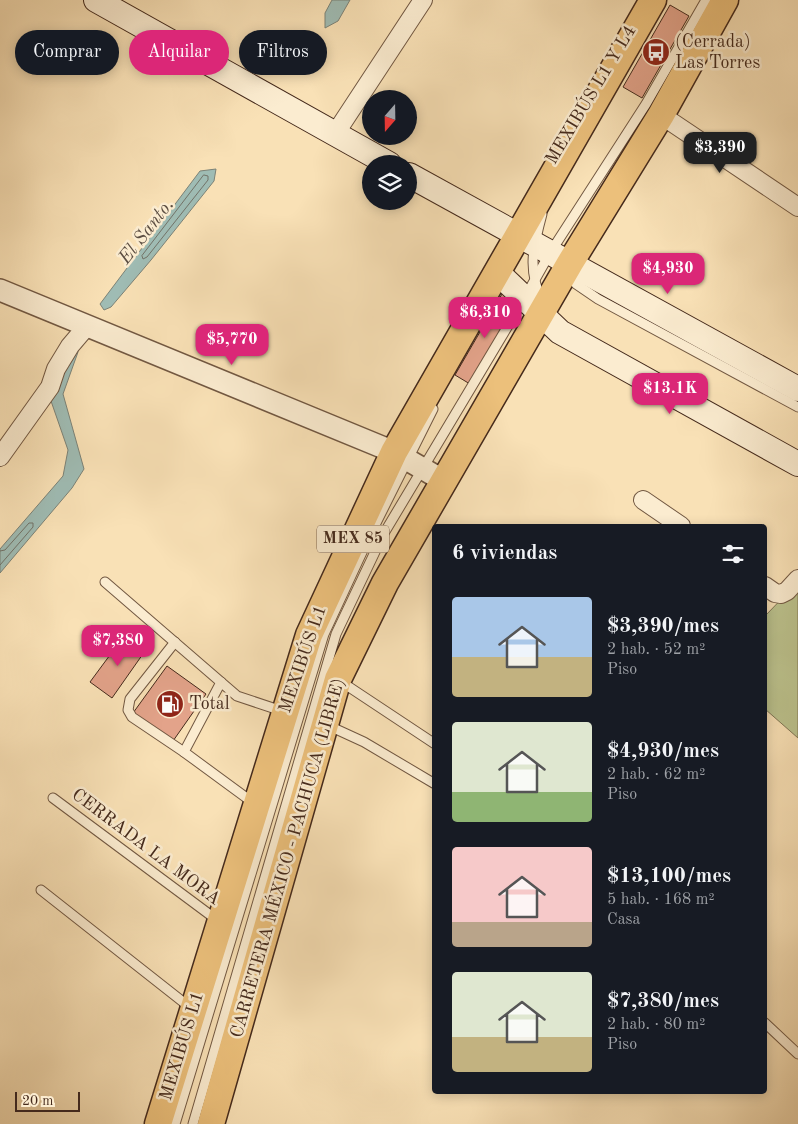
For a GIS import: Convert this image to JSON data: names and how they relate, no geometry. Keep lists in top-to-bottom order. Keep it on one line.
{"streets":{"main road":["MEX 85","CARRETERA MÉXICO - PACHUCA (LIBRE)"],"lane":["MEXIBÚS L1 Y L4","MEXIBÚS L1","CERRADA LA MORA"]},"crossings":[["MEXIBÚS L1 Y L4","CARRETERA MÉXICO - PACHUCA (LIBRE)"],["MEXIBÚS L1","CARRETERA MÉXICO - PACHUCA (LIBRE)"],["CERRADA LA MORA","CARRETERA MÉXICO - PACHUCA (LIBRE)"]],"water":["El Santo."],"places":{"bus stop":["(Cerrada) Las Torres"],"fuel station":["Total"]},"scale_bar":"20 m","north":"bottom","page":{"chip":["Comprar","Alquilar","Filtros"],"price":["$3,390","$4,930","$6,310","$5,770","$13.1K","$7,380"],"heading":"6 viviendas","list":[{"name":"$3,390/mes","note":"2 hab. · 52 m² · Piso"},{"name":"$4,930/mes","note":"2 hab. · 62 m² · Piso"},{"name":"$13,100/mes","note":"5 hab. · 168 m² · Casa"},{"name":"$7,380/mes","note":"2 hab. · 80 m² · Piso"}],"scale":"20 m"}}
